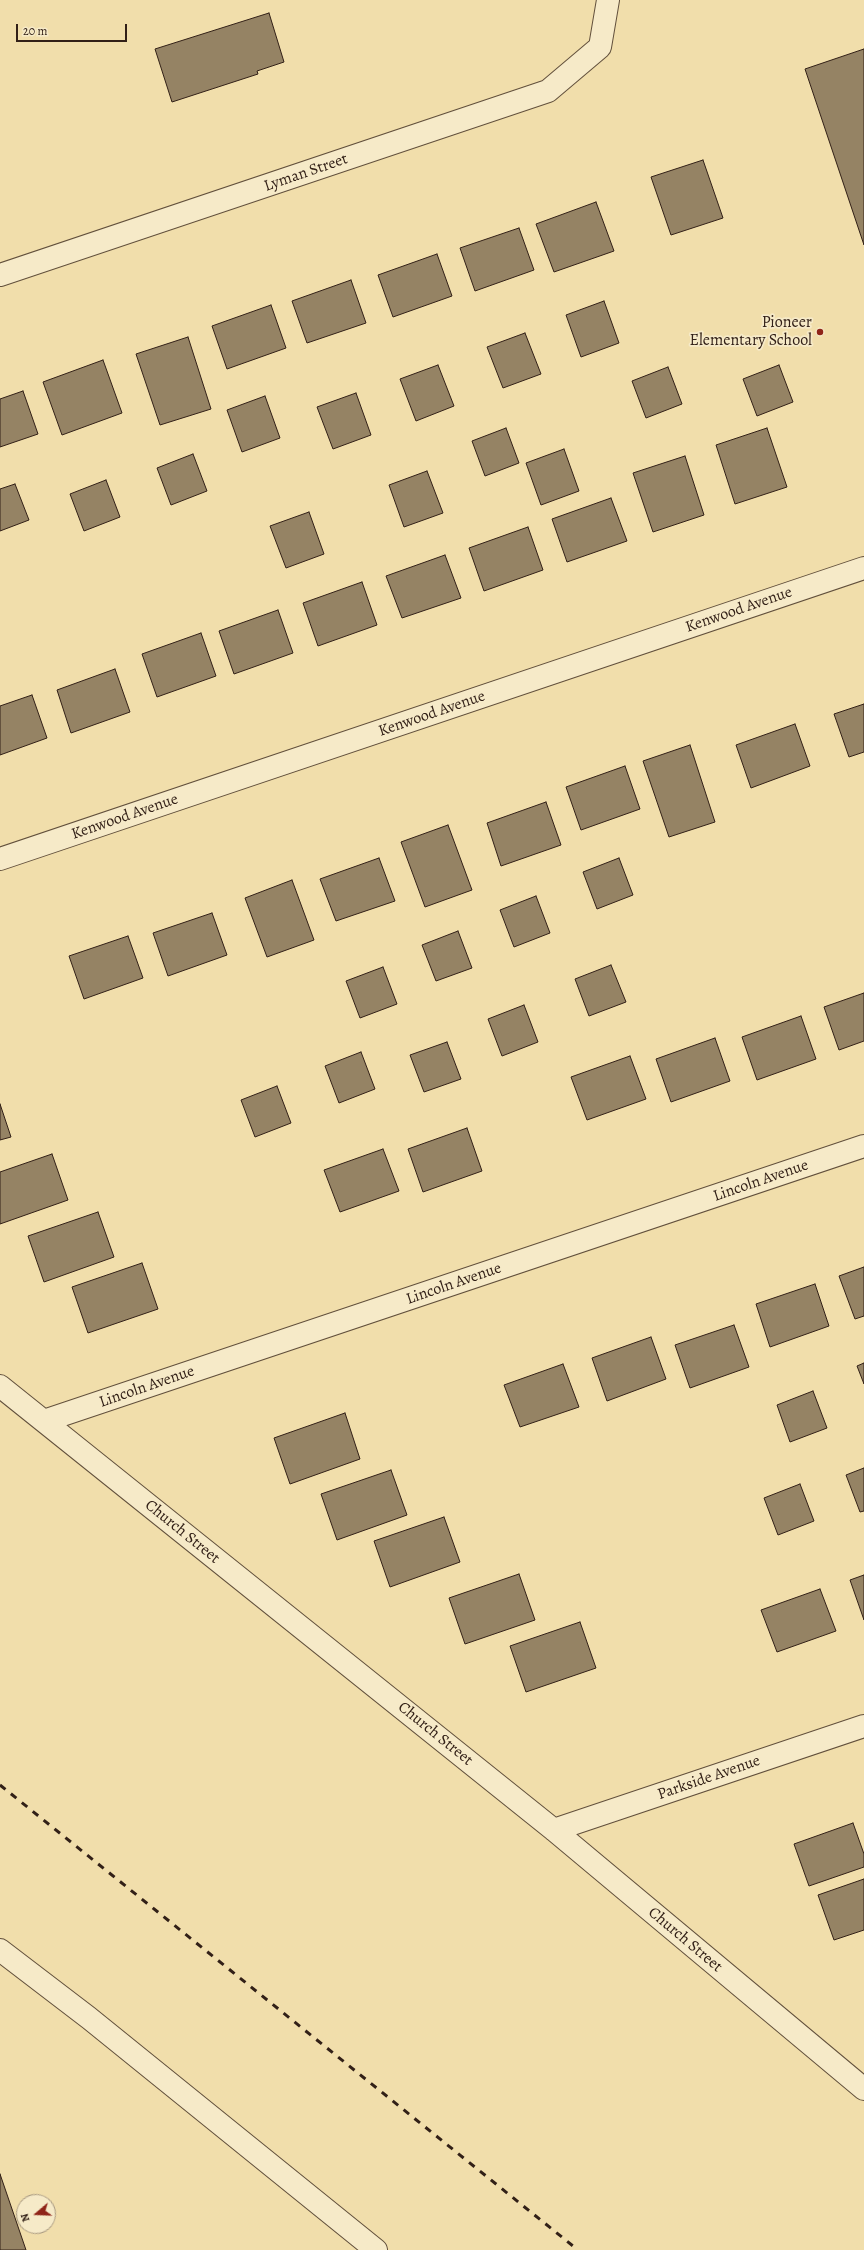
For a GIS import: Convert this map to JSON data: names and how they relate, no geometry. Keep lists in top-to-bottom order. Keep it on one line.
{"streets":{"street":["Lyman Street","Kenwood Avenue","Lincoln Avenue","Church Street","Parkside Avenue"]},"crossings":[["Lincoln Avenue","Church Street"],["Church Street","Parkside Avenue"]],"places":["Pioneer Elementary School"],"scale_bar":"20 m","north":"left"}
